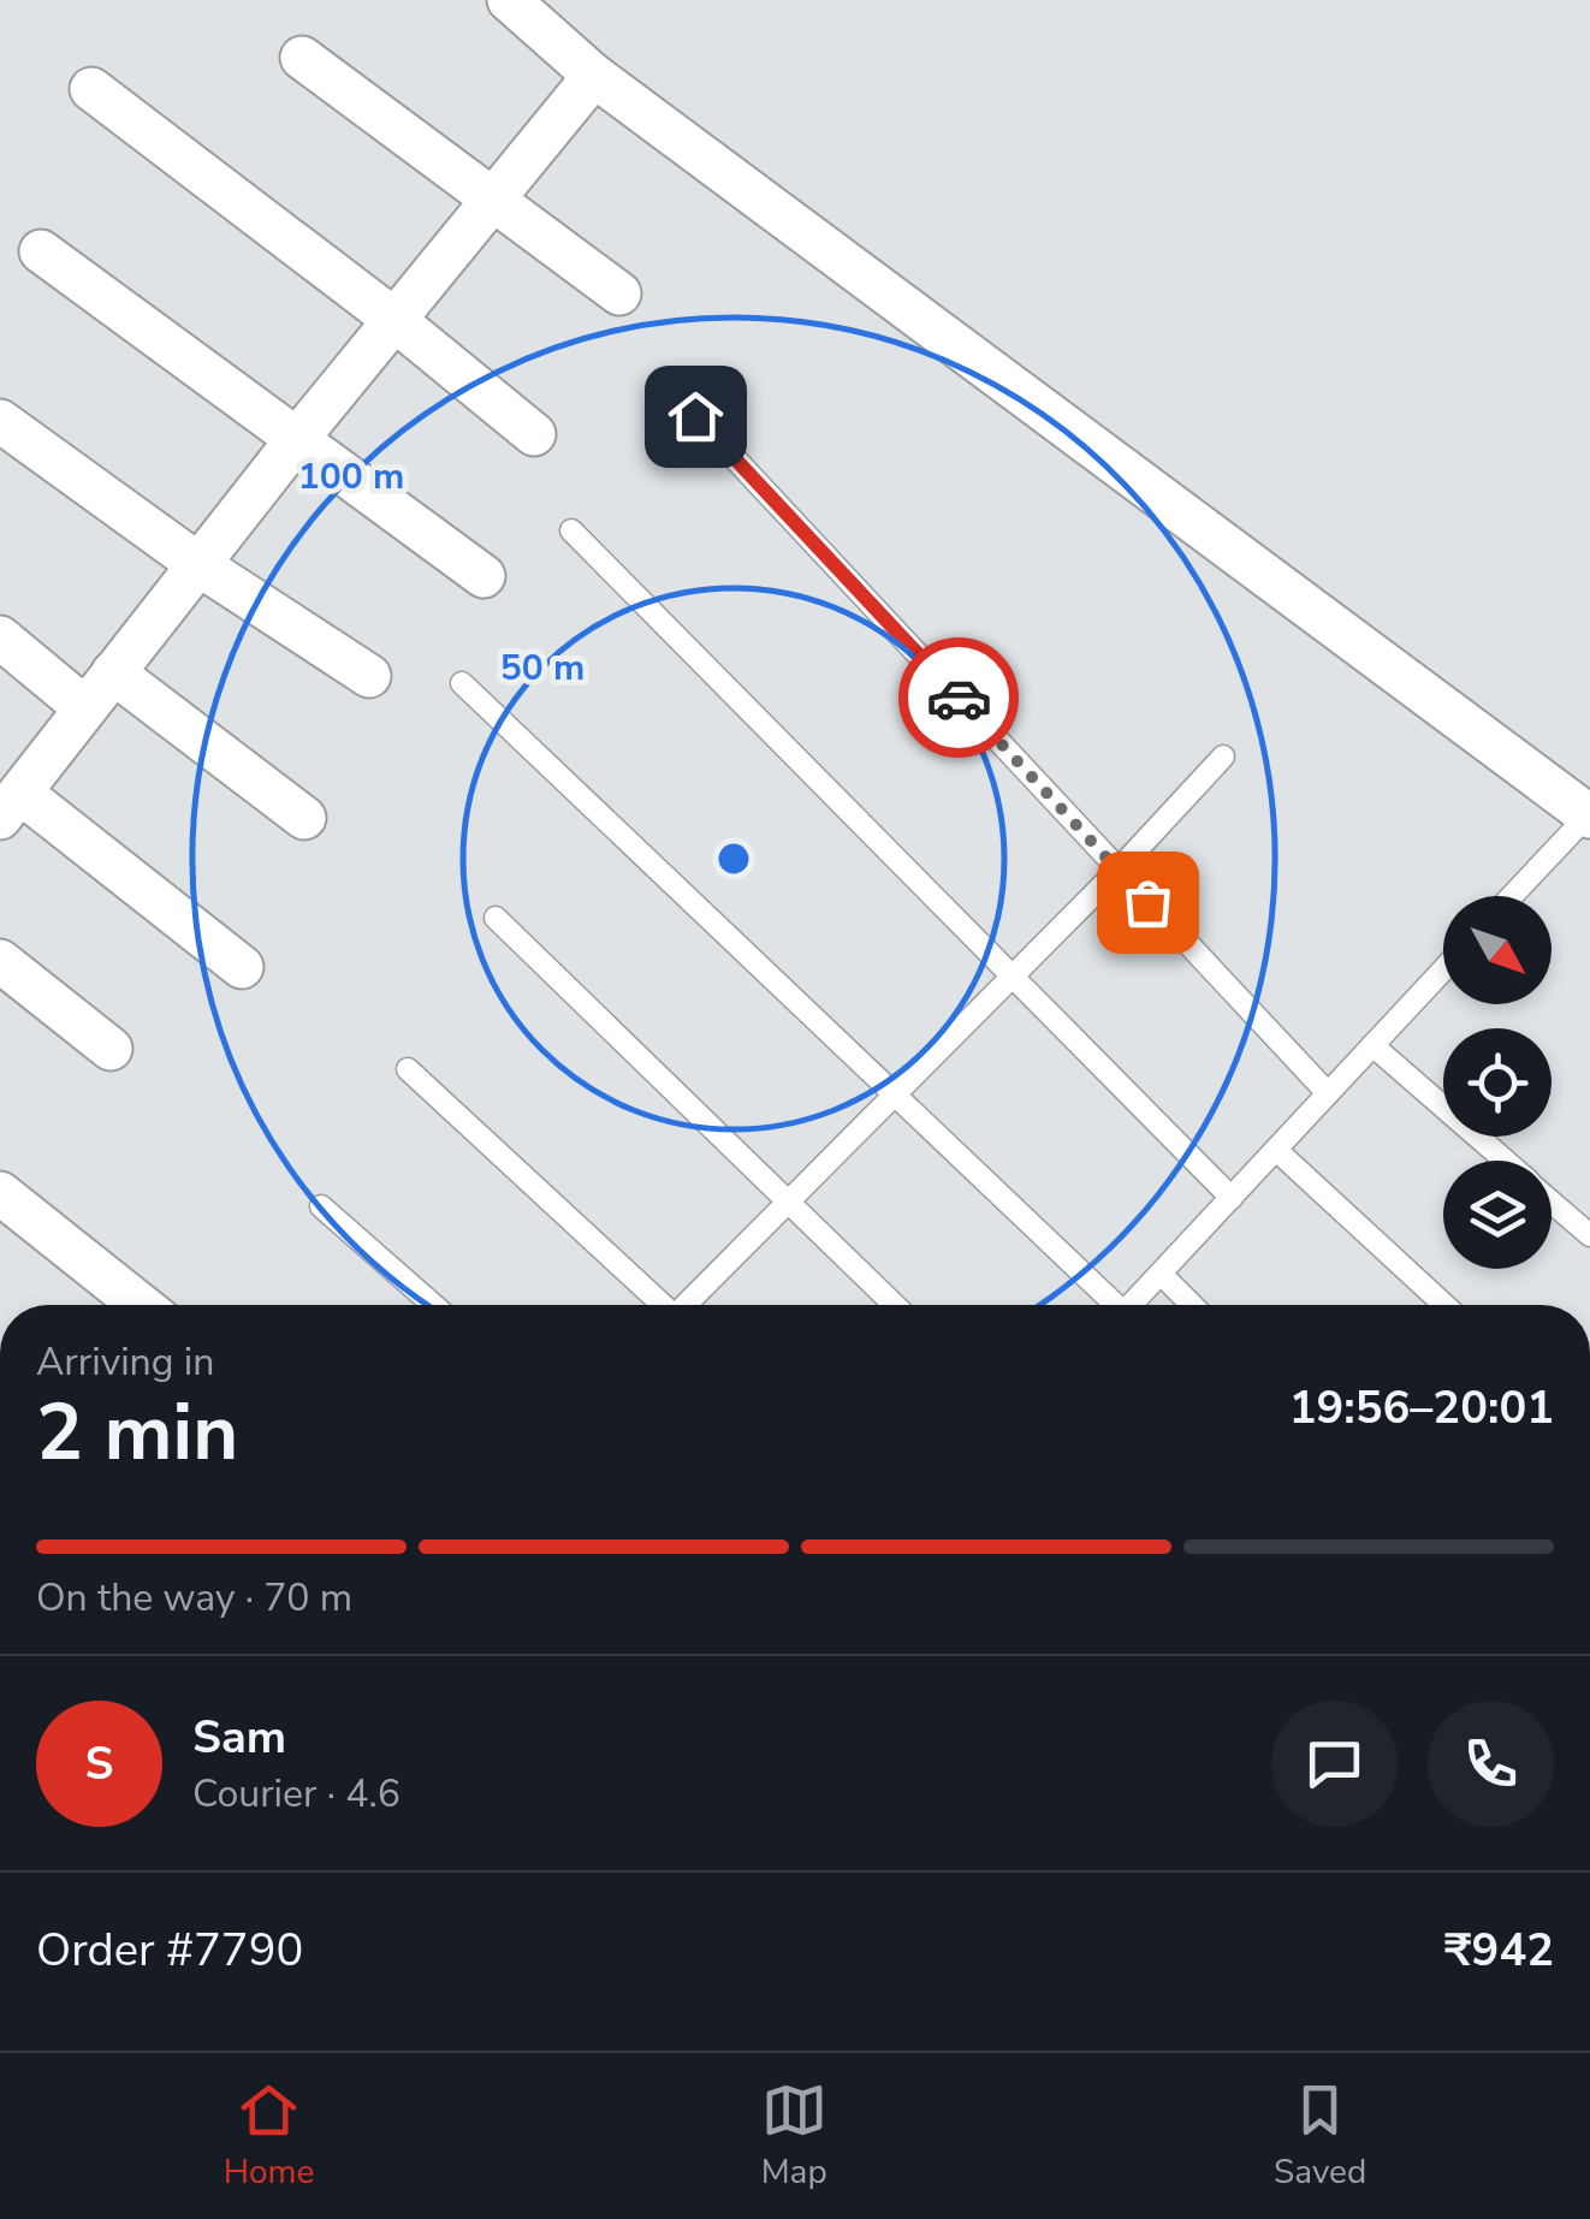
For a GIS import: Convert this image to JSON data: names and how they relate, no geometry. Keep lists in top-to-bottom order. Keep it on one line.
{"north":"bottom right","page":{"heading":["2 min","Arriving in","19:56–20:01"],"panel":["Sam","Courier · 4.6","Order #7790","₹942"],"bar":"On the way · 70 m","round":"S","tabs":["Home","Map","Saved"]},"rings":["100 m","50 m"]}
